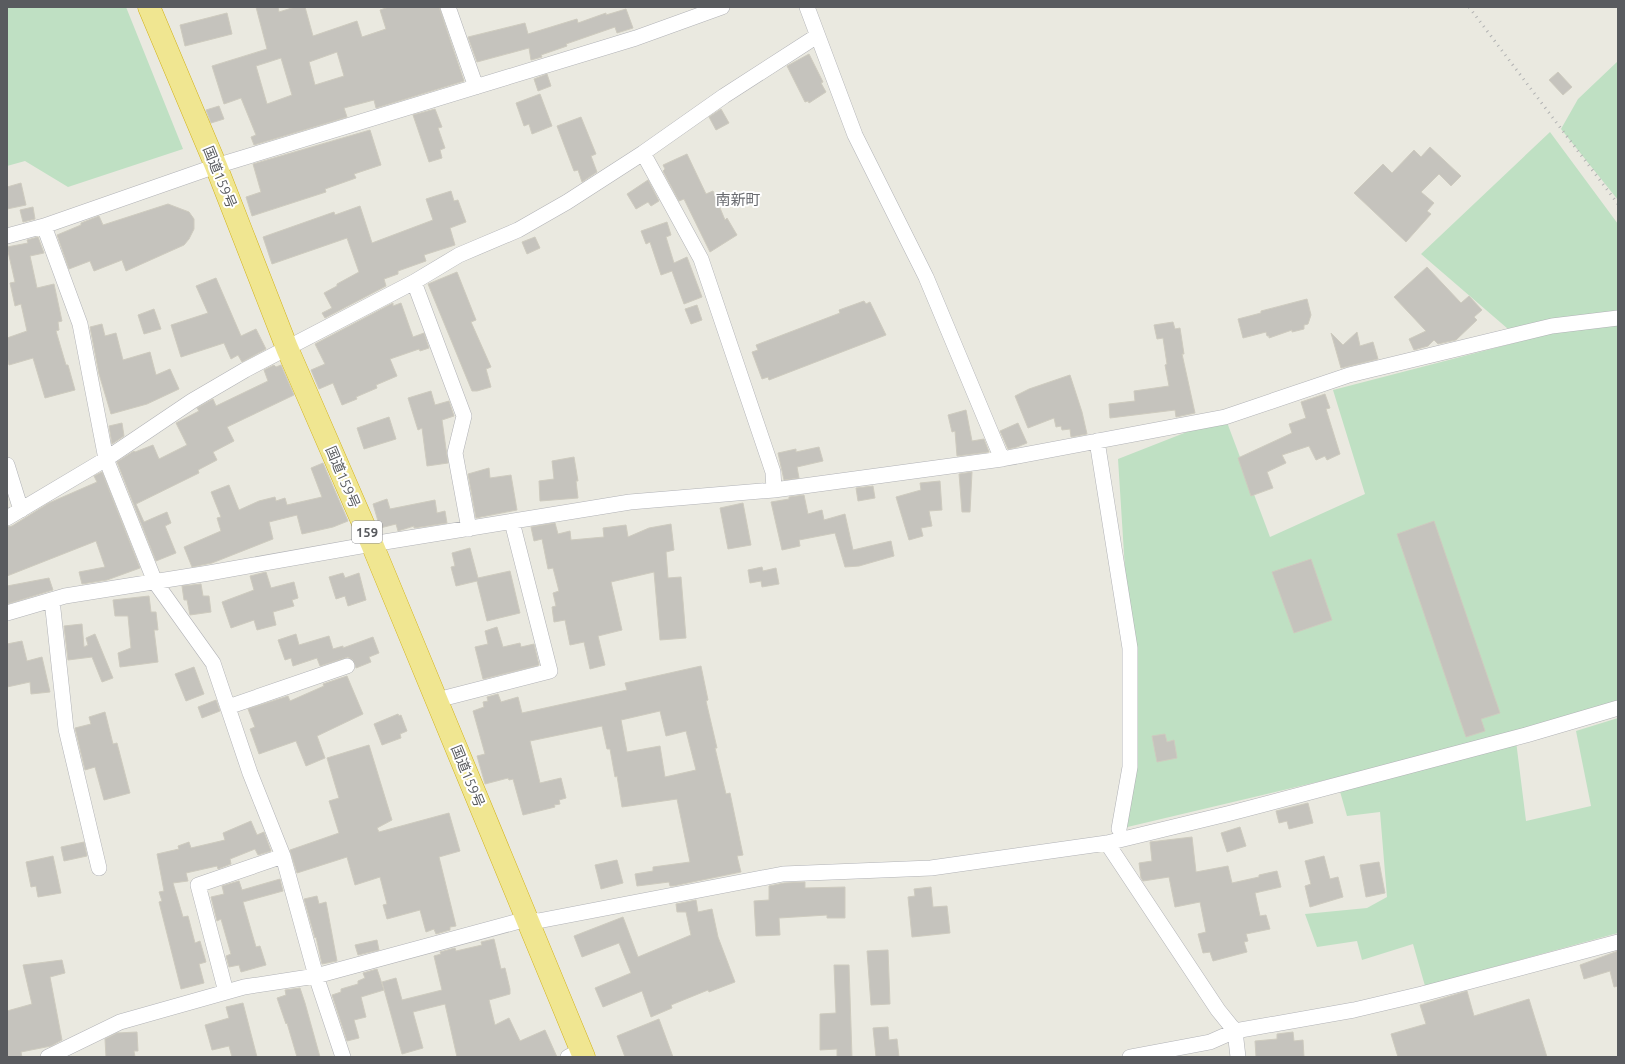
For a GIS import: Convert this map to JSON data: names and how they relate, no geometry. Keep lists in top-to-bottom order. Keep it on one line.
{"streets":{"highway":["国道159号","159"]},"districts":["南新町"]}
